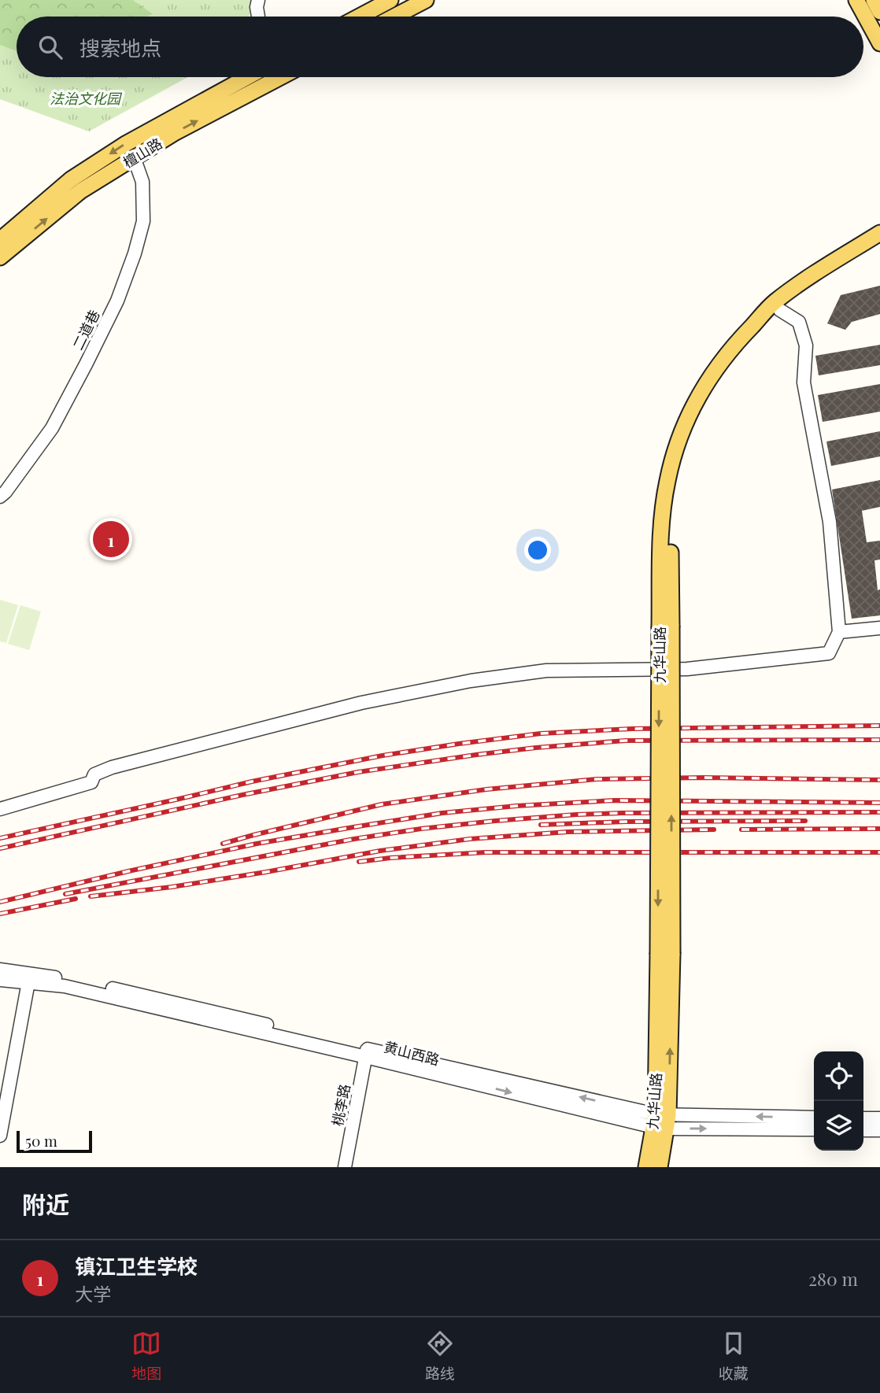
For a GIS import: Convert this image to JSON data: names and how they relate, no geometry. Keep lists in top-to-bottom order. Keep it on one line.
{"streets":{"main road":["檀山路","九华山路"],"street":["二道巷","黄山西路","桃李路"]},"crossings":[["檀山路","二道巷"],["九华山路","黄山西路"],["黄山西路","桃李路"]],"parks":["法治文化园"],"scale_bar":"50 m","page":{"search":"搜索地点","pins":"1","scale":"50 m","heading":"附近","list":[{"mark":"1","name":"镇江卫生学校","note":"大学","value":"280 m"}],"nav":["地图","路线","收藏"]}}
